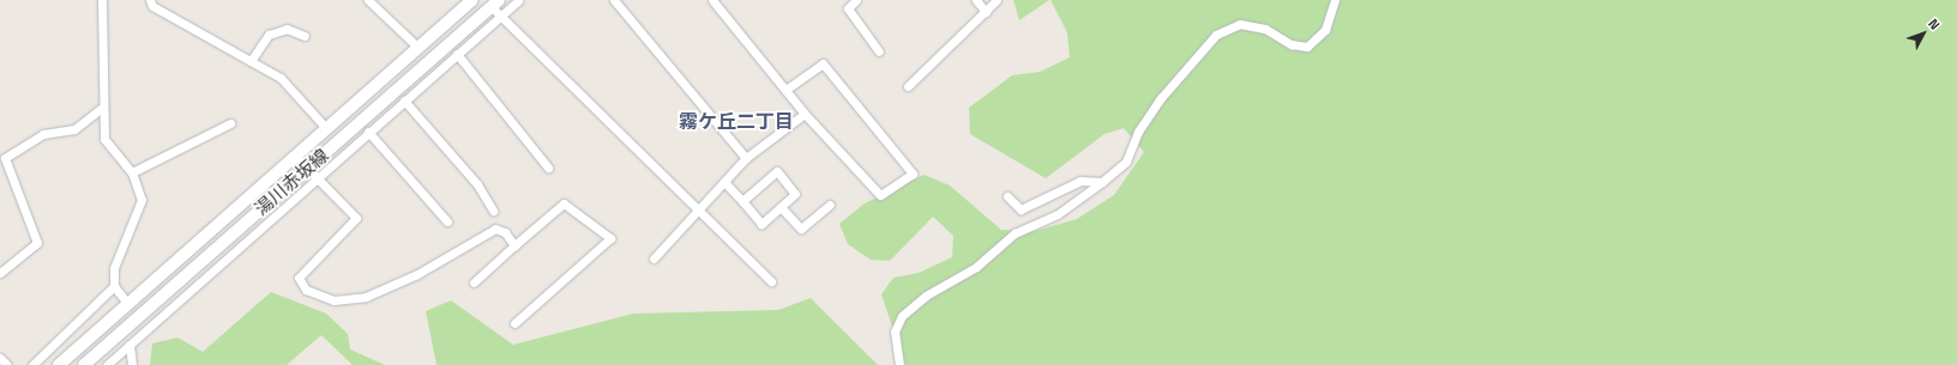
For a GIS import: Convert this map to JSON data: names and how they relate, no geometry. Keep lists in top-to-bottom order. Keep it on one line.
{"streets":{"main road":["湯川赤坂線"]},"districts":["霧ケ丘二丁目"],"north":"top right"}
